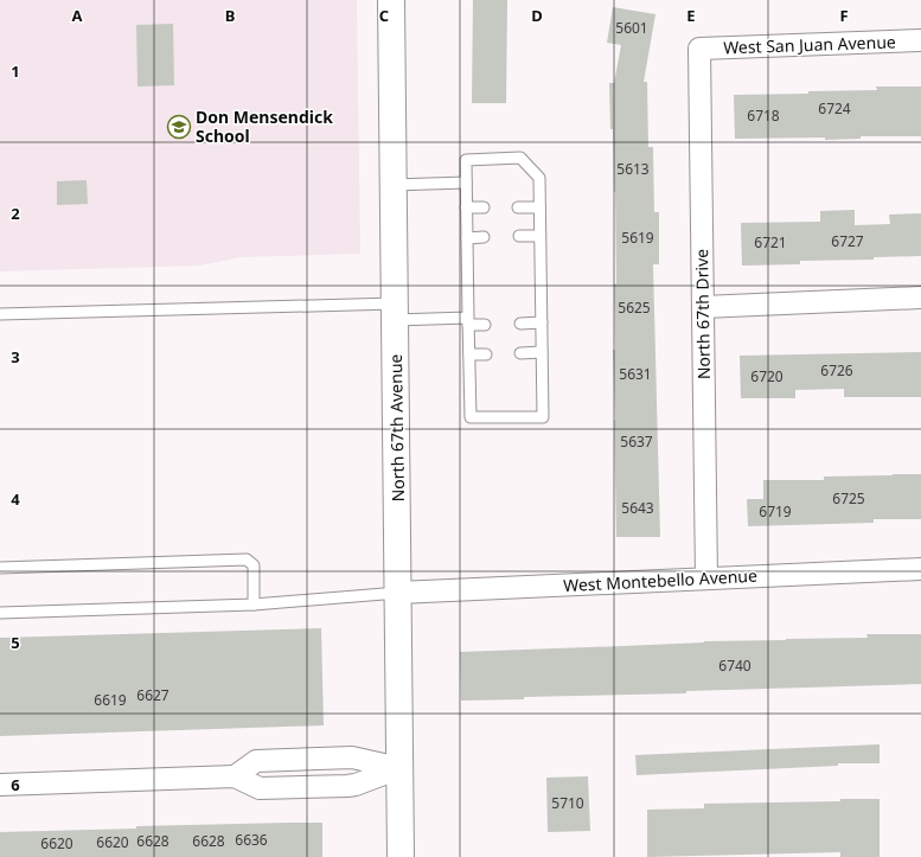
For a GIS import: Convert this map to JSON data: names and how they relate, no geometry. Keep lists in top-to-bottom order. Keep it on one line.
{"streets":{"main road":["North 67th Avenue"],"street":["West San Juan Avenue","North 67th Drive","West Montebello Avenue"]},"crossings":[["West San Juan Avenue","North 67th Drive"],["North 67th Drive","West Montebello Avenue"],["North 67th Avenue","West Montebello Avenue"]],"places":{"school or university":["Don Mensendick School"]},"house_numbers":["5601","6724","6718","5613","5619","6727","6721","5625","6726","5631","6720","5637","6725","5643","6719","6740","6627","6619","5710","6636","6628","6628","6620","6620"],"grid":{"columns":["A","B","C","D","E","F"],"rows":["1","2","3","4","5","6"]}}
